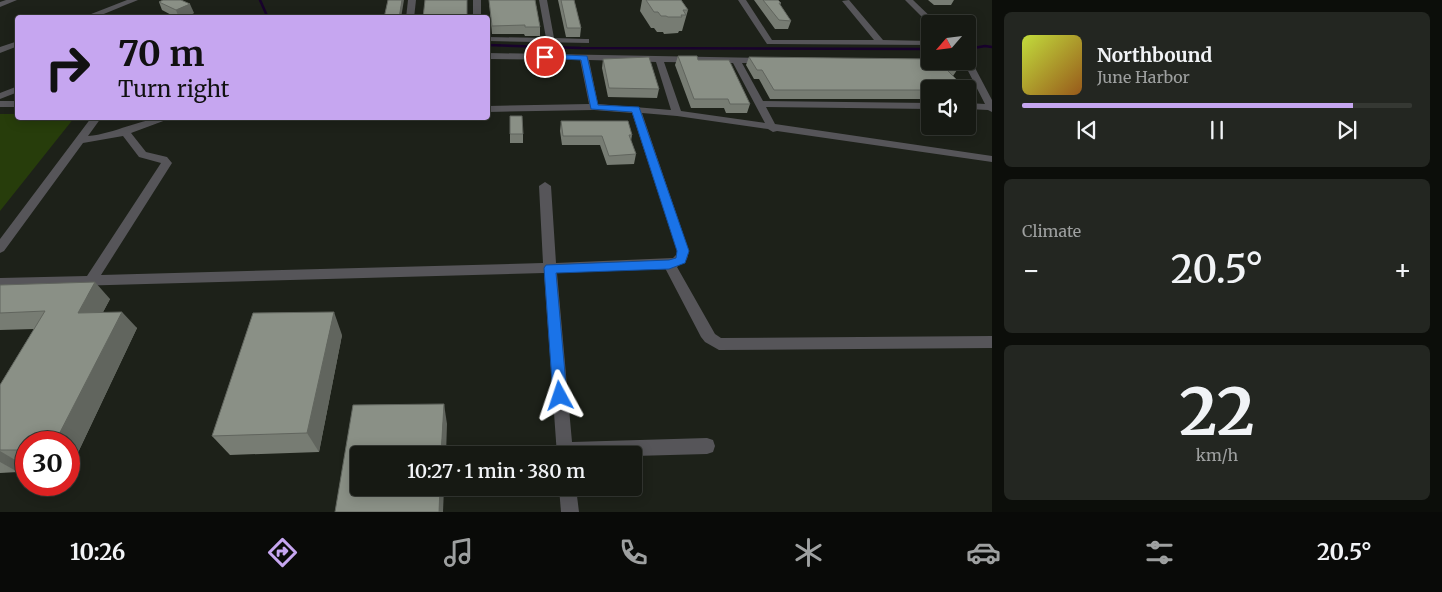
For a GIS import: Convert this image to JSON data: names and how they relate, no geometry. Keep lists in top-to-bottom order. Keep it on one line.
{"north":"bottom left","page":{"turn":["70 m","Turn right"],"song":["Northbound","June Harbor"],"tile":["Climate",["22","km/h"]],"heat":["−","20.5°","+"],"limit":"30","trip":"10:27 · 1 min · 380 m","tabs":["10:26","20.5°"]}}
